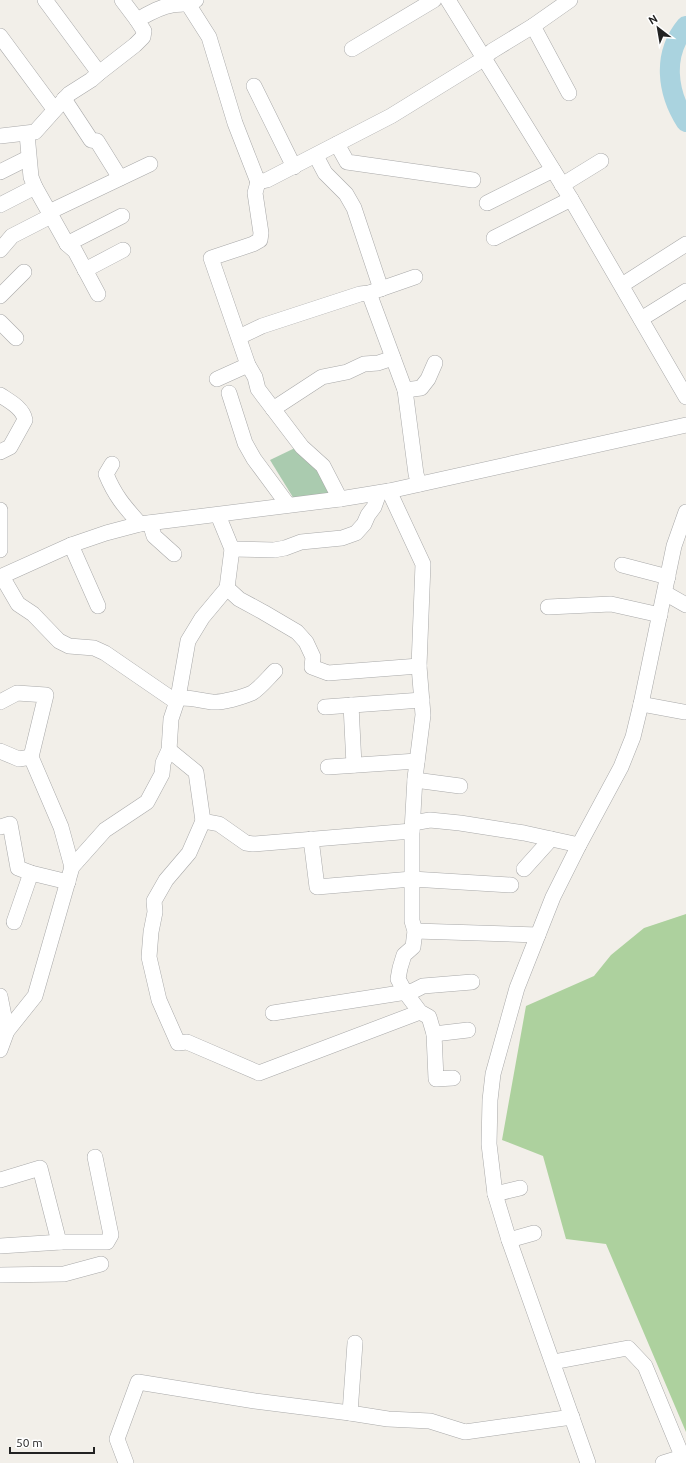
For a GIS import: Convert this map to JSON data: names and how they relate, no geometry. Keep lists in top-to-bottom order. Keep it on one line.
{"scale_bar":"50 m","north":"top left"}
